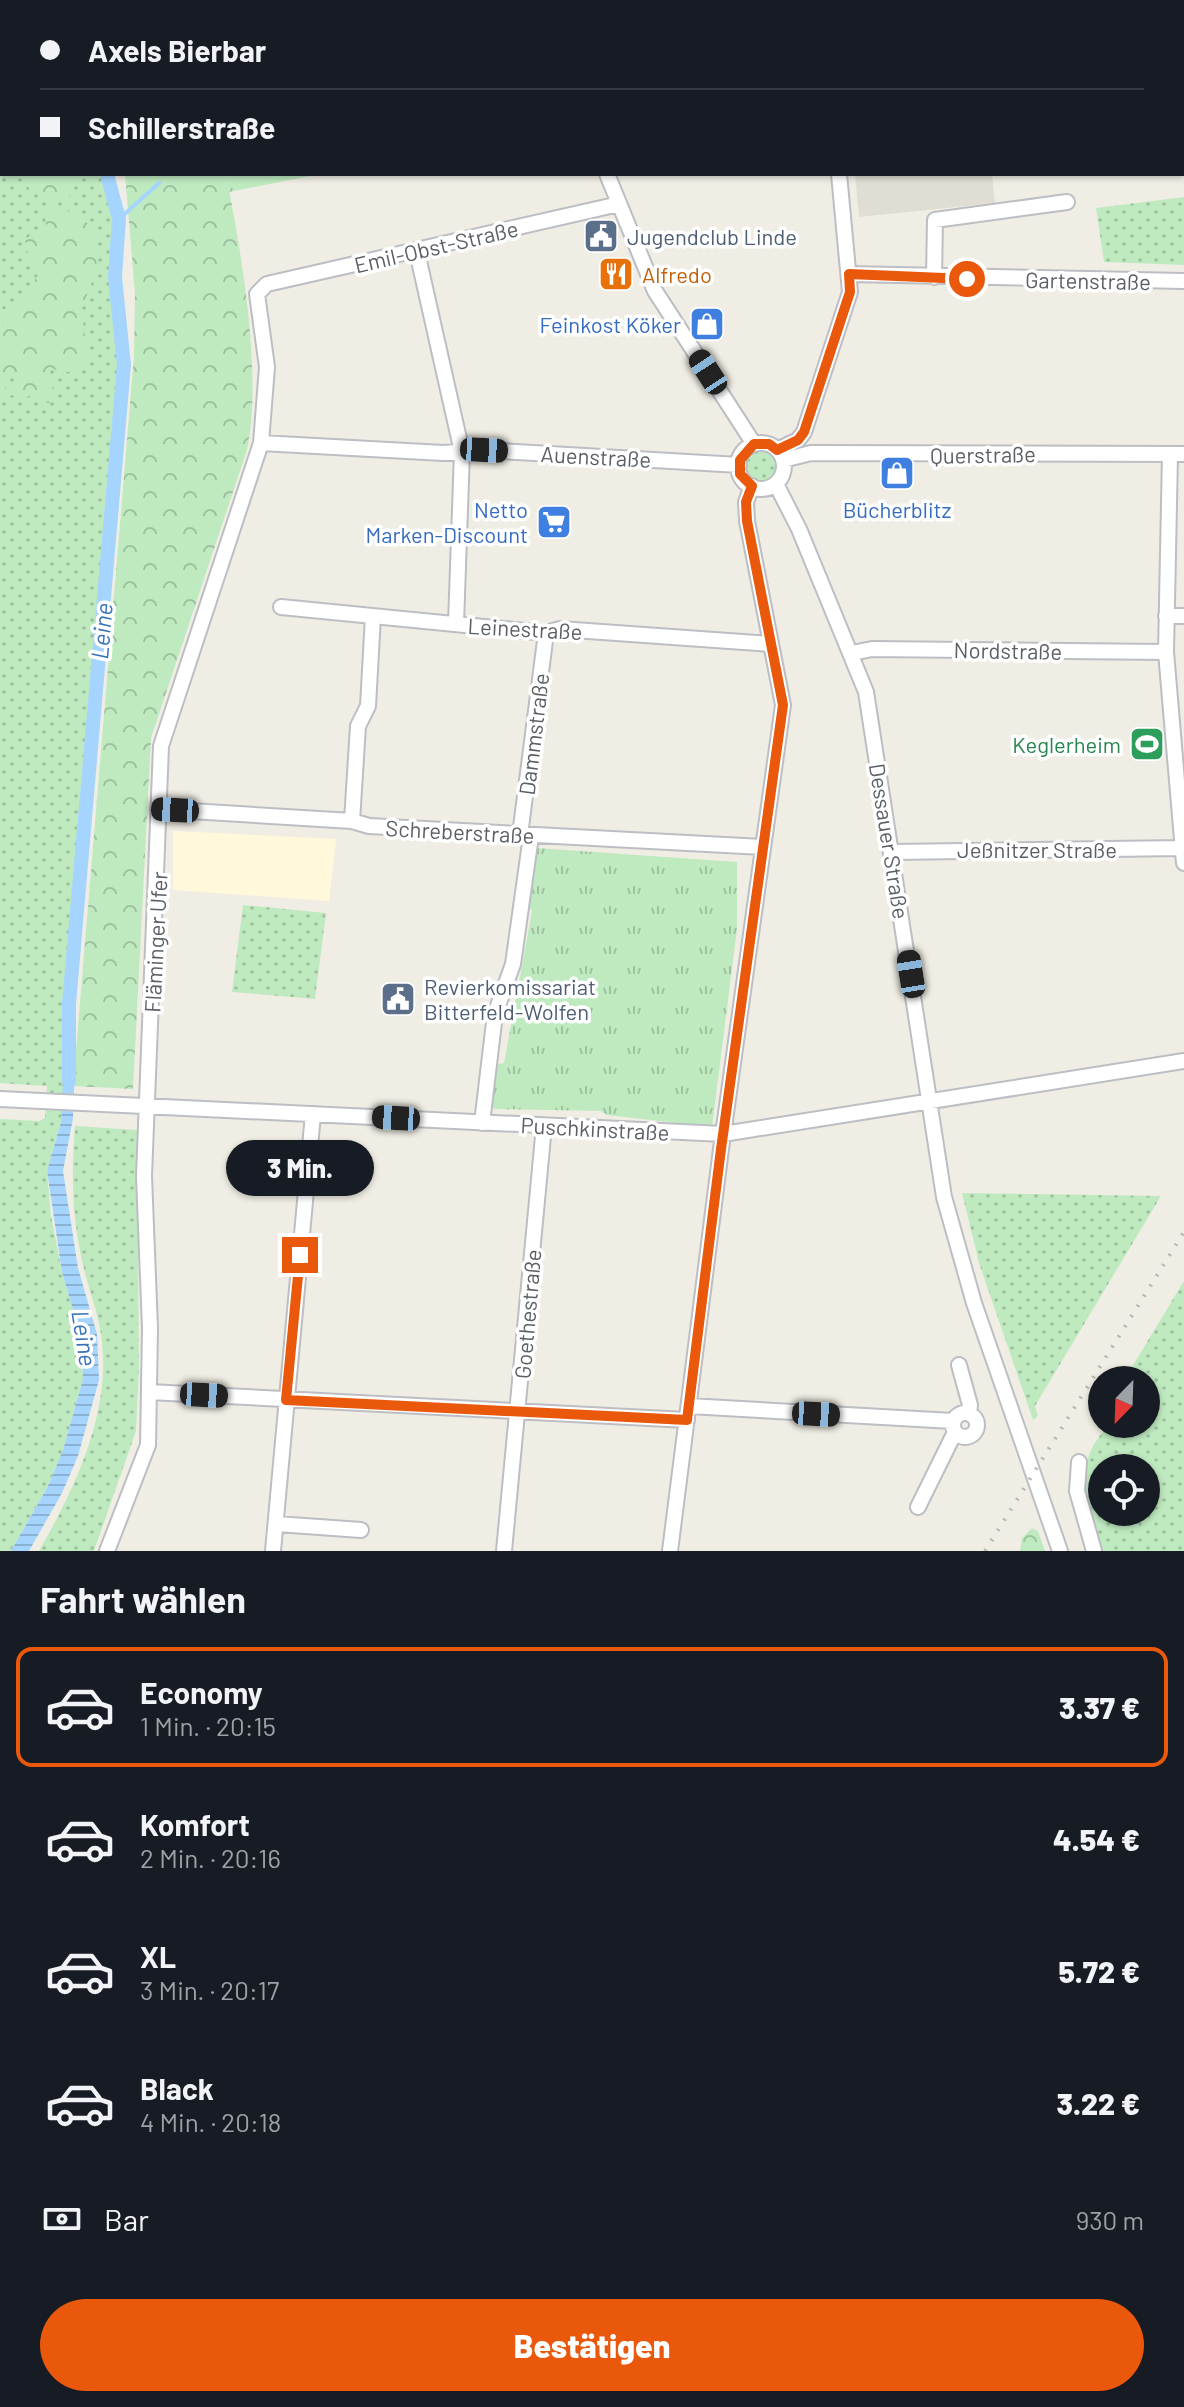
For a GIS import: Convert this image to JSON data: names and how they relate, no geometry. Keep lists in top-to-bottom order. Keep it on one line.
{"streets":{"street":["Emil-Obst-Straße","Gartenstraße","Querstraße","Auenstraße","Leinestraße","Nordstraße","Dammstraße","Schreberstraße","Dessauer Straße","Jeßnitzer Straße","Fläminger Ufer","Puschkinstraße","Goethestraße"]},"crossings":[["Emil-Obst-Straße","Fläminger Ufer"],["Querstraße","Auenstraße"],["Querstraße","Dessauer Straße"],["Auenstraße","Dessauer Straße"],["Auenstraße","Fläminger Ufer"],["Leinestraße","Dammstraße"],["Nordstraße","Dessauer Straße"],["Dammstraße","Schreberstraße"],["Dammstraße","Puschkinstraße"],["Schreberstraße","Fläminger Ufer"],["Dessauer Straße","Jeßnitzer Straße"],["Dessauer Straße","Puschkinstraße"],["Fläminger Ufer","Puschkinstraße"],["Puschkinstraße","Goethestraße"]],"water":["Leine"],"places":{"public building":["Jugendclub Linde","Revierkomissariat Bitterfeld-Wolfen"],"restaurant":["Alfredo"],"shop":["Feinkost Köker","Bücherblitz"],"supermarket":["Netto Marken-Discount"],"sports":["Keglerheim"]},"north":"bottom left","page":{"banner":["Axels Bierbar","Schillerstraße"],"bubble":"3 Min.","heading":"Fahrt wählen","list":[{"name":"Economy","note":"1 Min. · 20:15","value":"3.37 €"},{"name":"Komfort","note":"2 Min. · 20:16","value":"4.54 €"},{"name":"XL","note":"3 Min. · 20:17","value":"5.72 €"},{"name":"Black","note":"4 Min. · 20:18","value":"3.22 €"}],"pay":["Bar","930 m"],"buttons":"Bestätigen"}}
